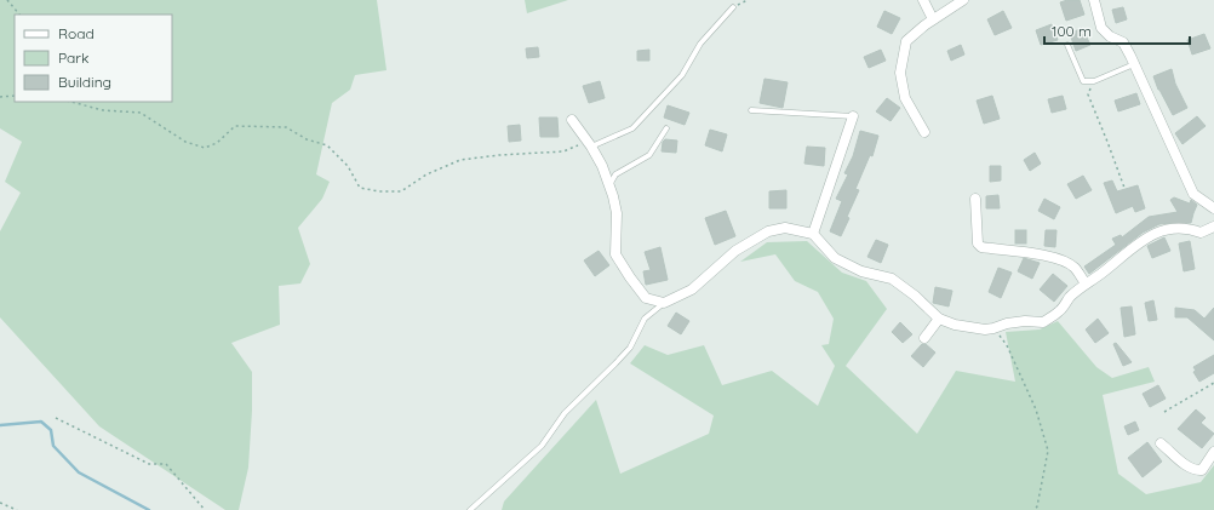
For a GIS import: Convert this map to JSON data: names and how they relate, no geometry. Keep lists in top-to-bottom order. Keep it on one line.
{"legend":["Road","Park","Building"],"scale_bar":"100 m"}
